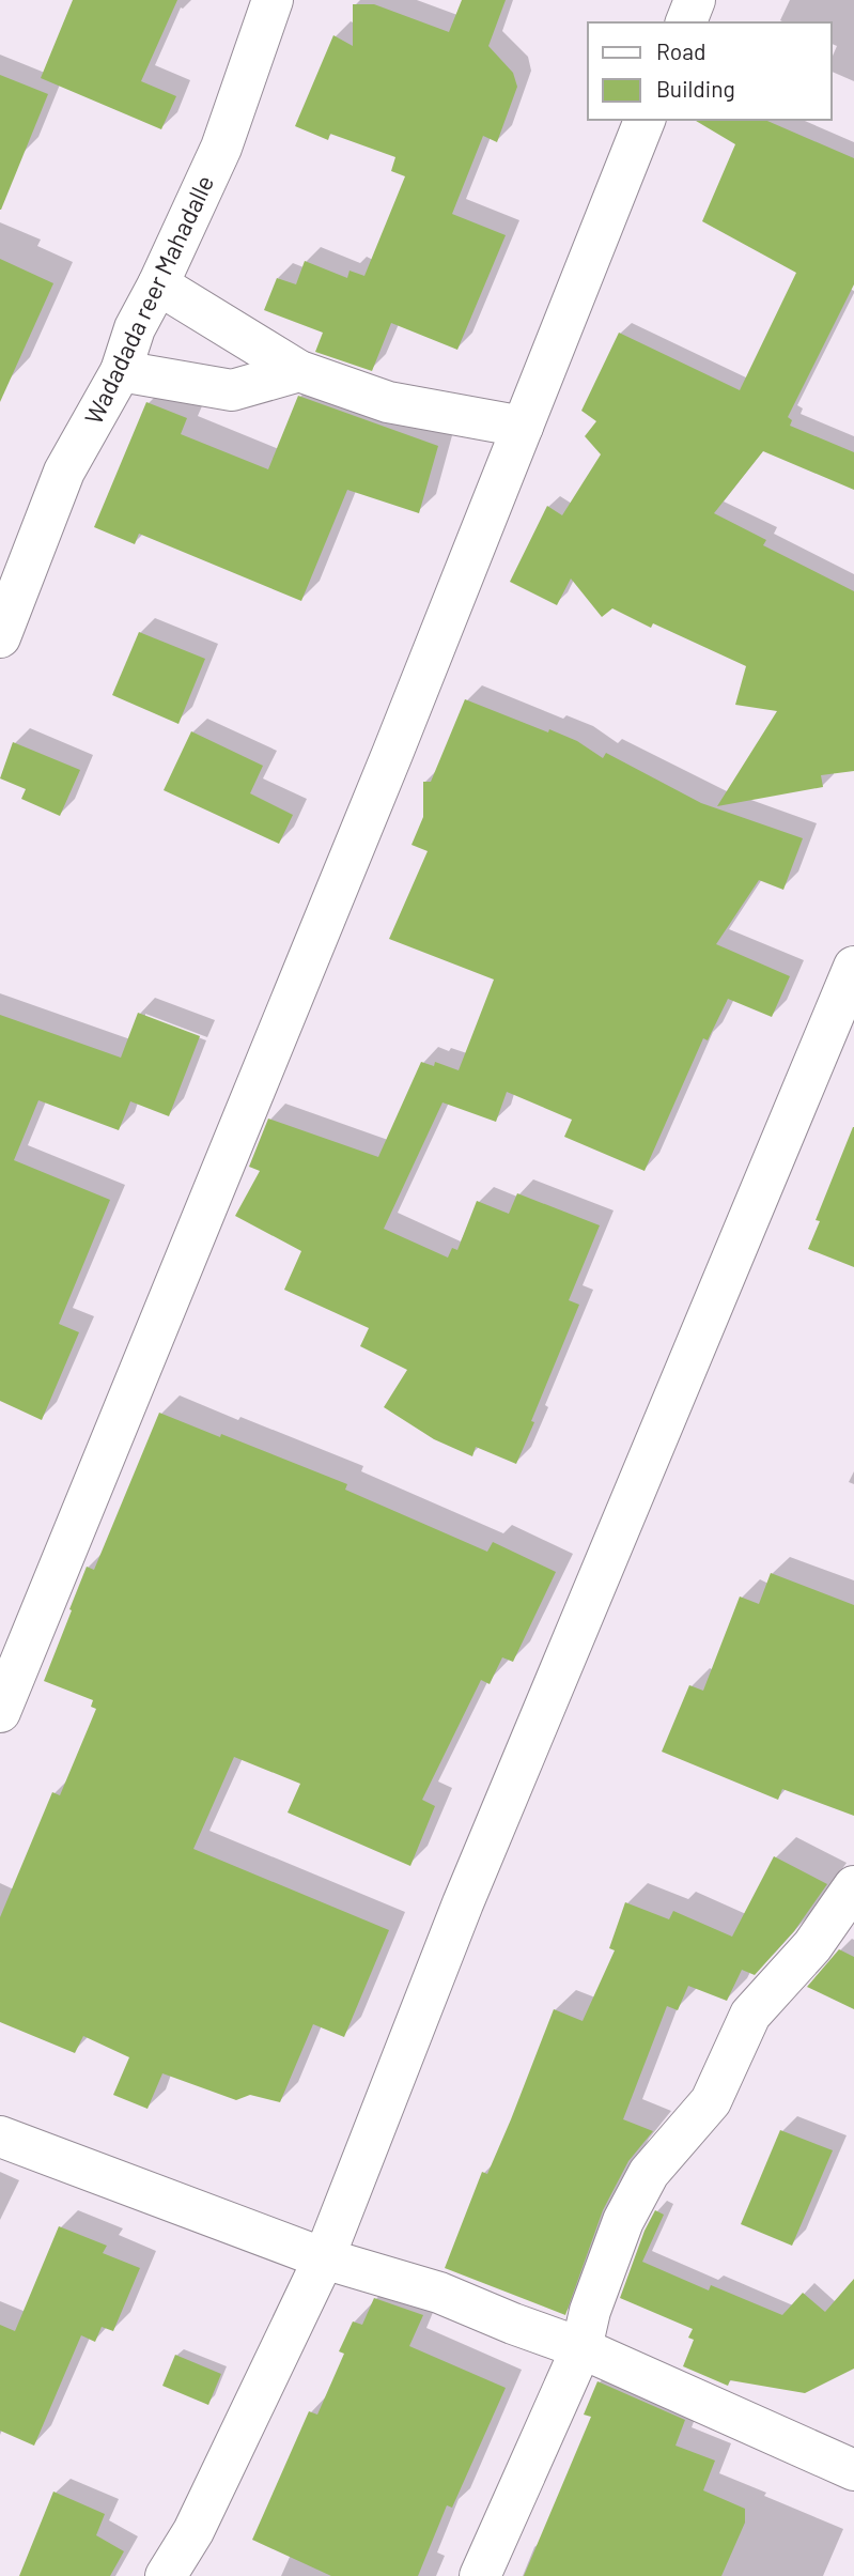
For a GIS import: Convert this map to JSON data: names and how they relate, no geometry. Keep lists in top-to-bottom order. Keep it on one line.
{"streets":{"street":["Wadadada reer Mahadalle"]},"legend":["Road","Building"]}
